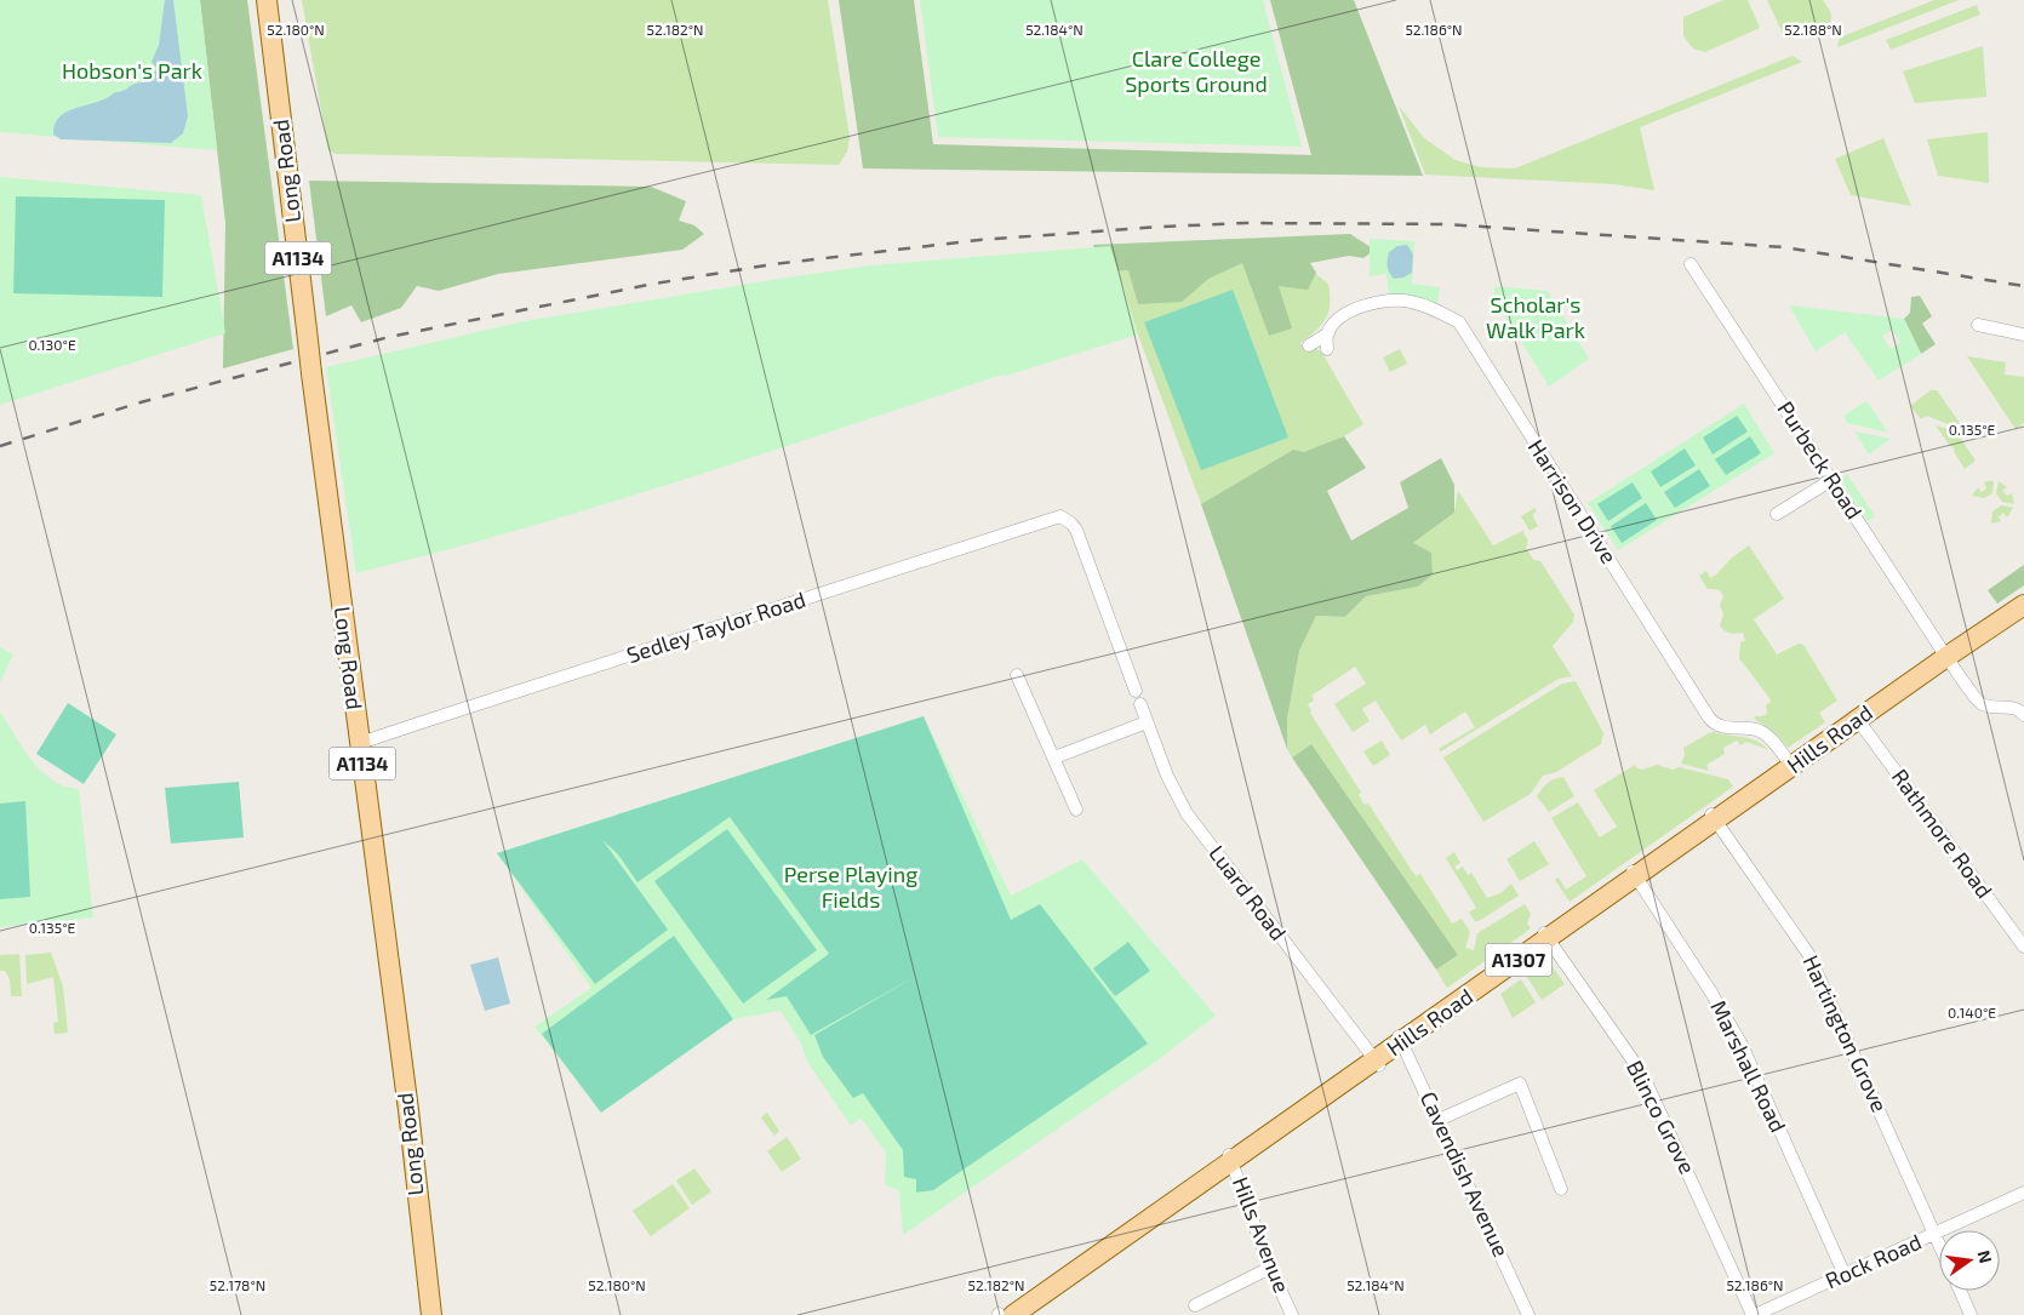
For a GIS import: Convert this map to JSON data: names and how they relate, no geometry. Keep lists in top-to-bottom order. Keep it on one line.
{"streets":{"main road":["Long Road","A1134","Hills Road","A1307"],"street":["Purbeck Road","Harrison Drive","Sedley Taylor Road","Rathmore Road","Luard Road","Hartington Grove","Marshall Road","Blinco Grove","Cavendish Avenue","Hills Avenue","Rock Road"]},"crossings":[["Long Road","Sedley Taylor Road"],["Purbeck Road","Hills Road"],["Harrison Drive","Hills Road"],["Hills Road","Rathmore Road"],["Hills Road","Luard Road"],["Hills Road","Hartington Grove"],["Hills Road","Marshall Road"],["Hills Road","Blinco Grove"],["Hills Road","Cavendish Avenue"],["Hills Road","Hills Avenue"],["Hartington Grove","Rock Road"],["Marshall Road","Rock Road"],["Blinco Grove","Rock Road"]],"parks":["Clare College Sports Ground","Hobson's Park","Scholar's Walk Park","Perse Playing Fields"],"north":"right","coordinates":["52.188°N","52.180°N","52.182°N","52.184°N","52.186°N","0.130°E","0.135°E","0.140°E","52.178°N"]}
